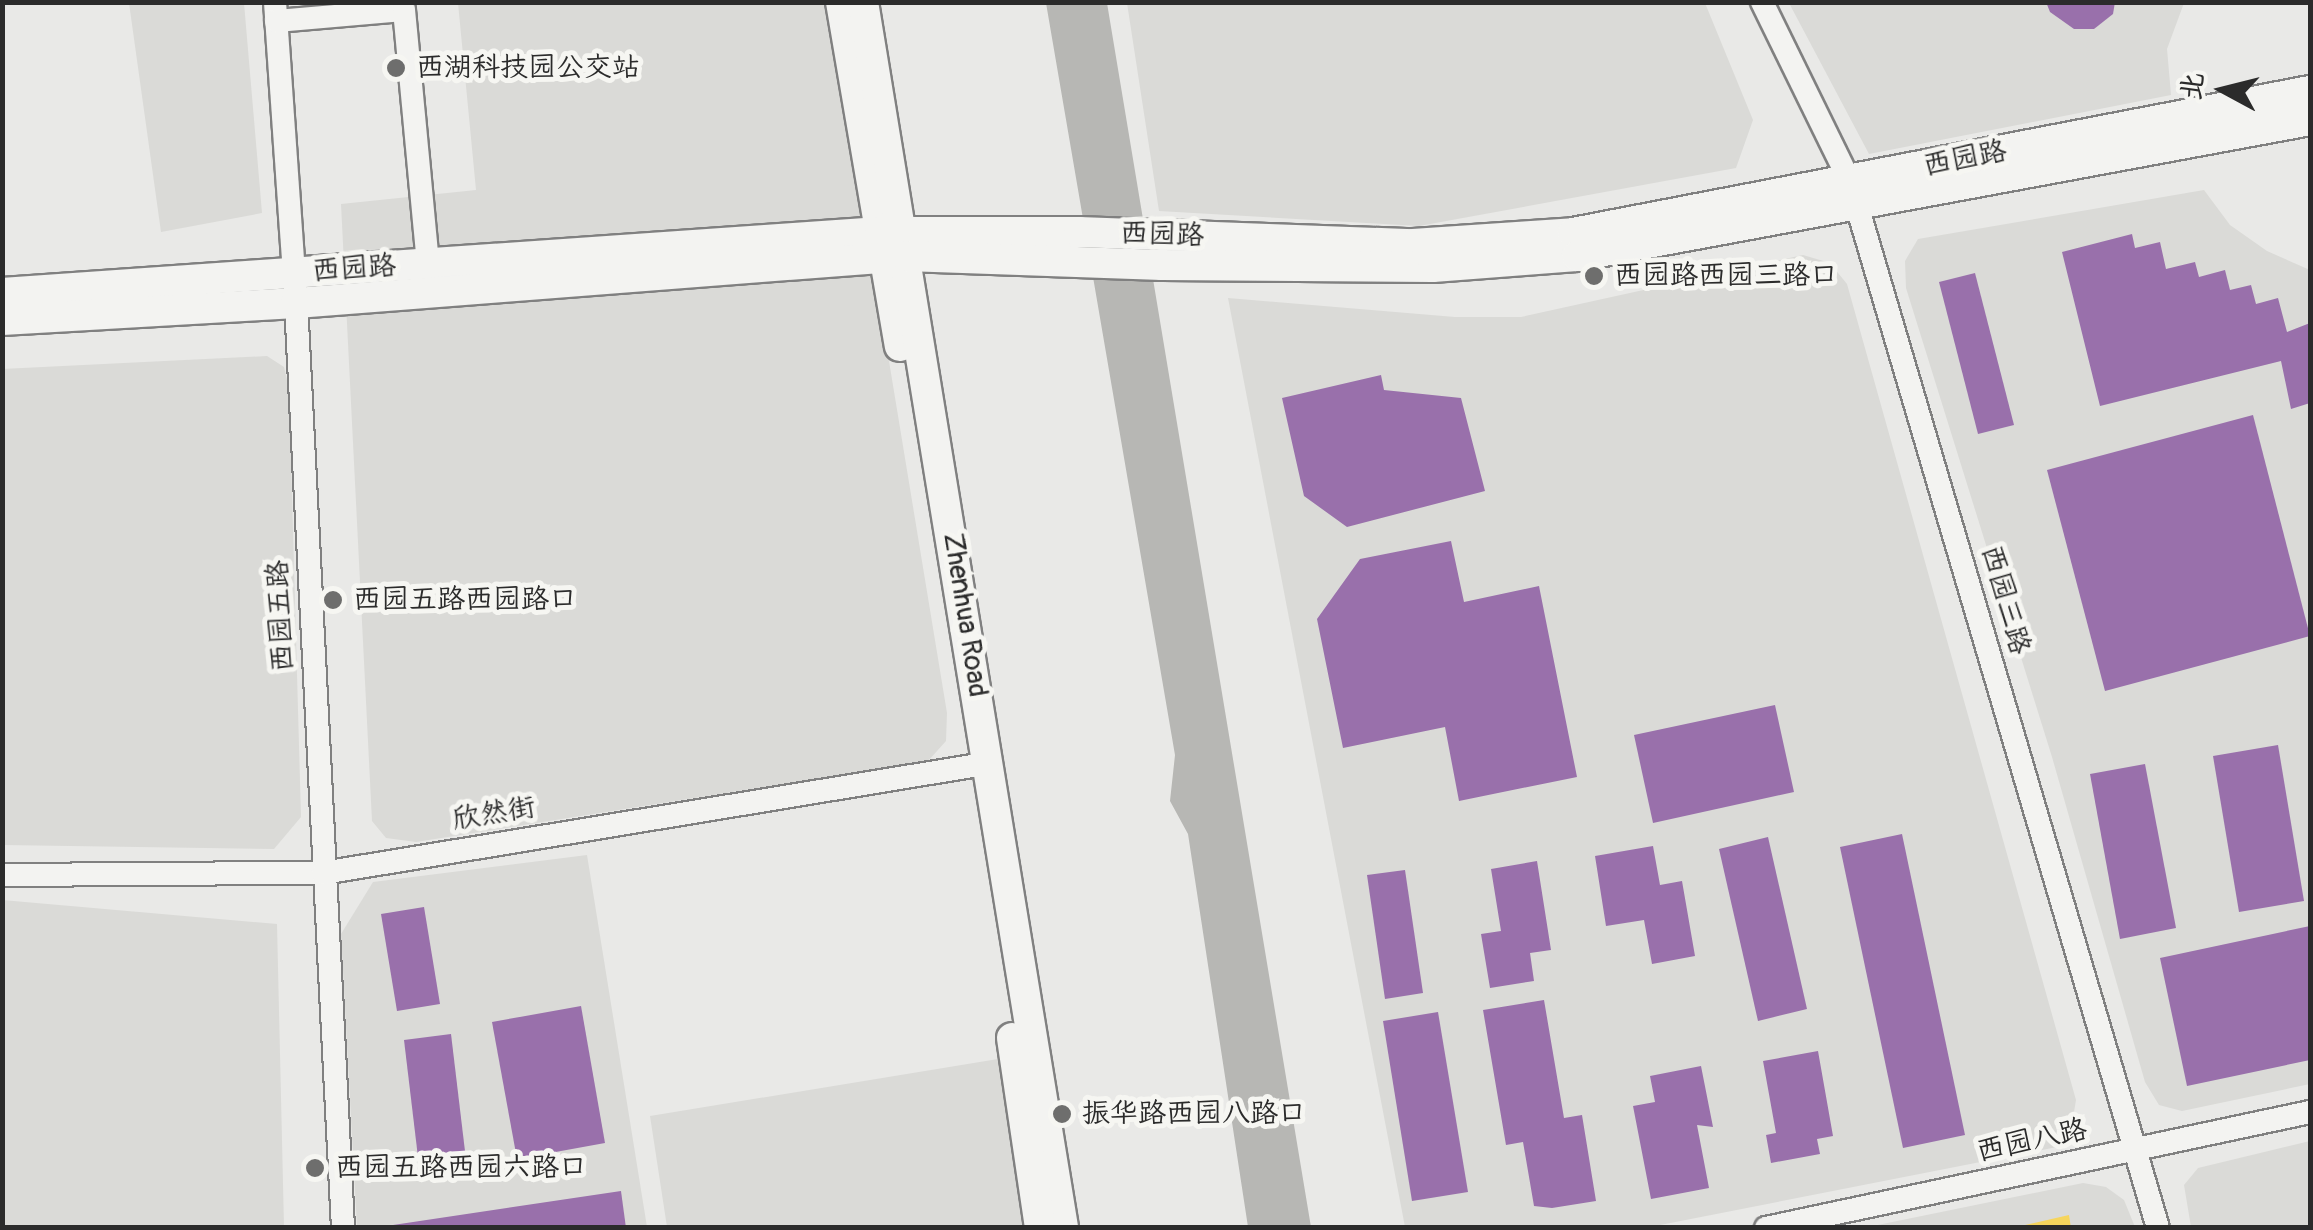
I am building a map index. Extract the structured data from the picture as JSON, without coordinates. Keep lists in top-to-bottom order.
{
  "streets": {
    "main road": ["西园路", "Zhenhua Road"],
    "street": [
      "西园三路",
      "西园五路",
      "欣然街",
      "西园八路"
    ]
  },
  "crossings": [
    ["西园路", "西园三路"],
    ["西园路", "Zhenhua Road"],
    ["西园路", "西园五路"],
    ["西园三路", "西园八路"],
    ["Zhenhua Road", "欣然街"],
    ["西园五路", "欣然街"]
  ],
  "places": [
    "西湖科技园公交站",
    "西园路西园三路口",
    "西园五路西园路口",
    "振华路西园八路口",
    "西园五路西园六路口"
  ],
  "north": "left"
}
